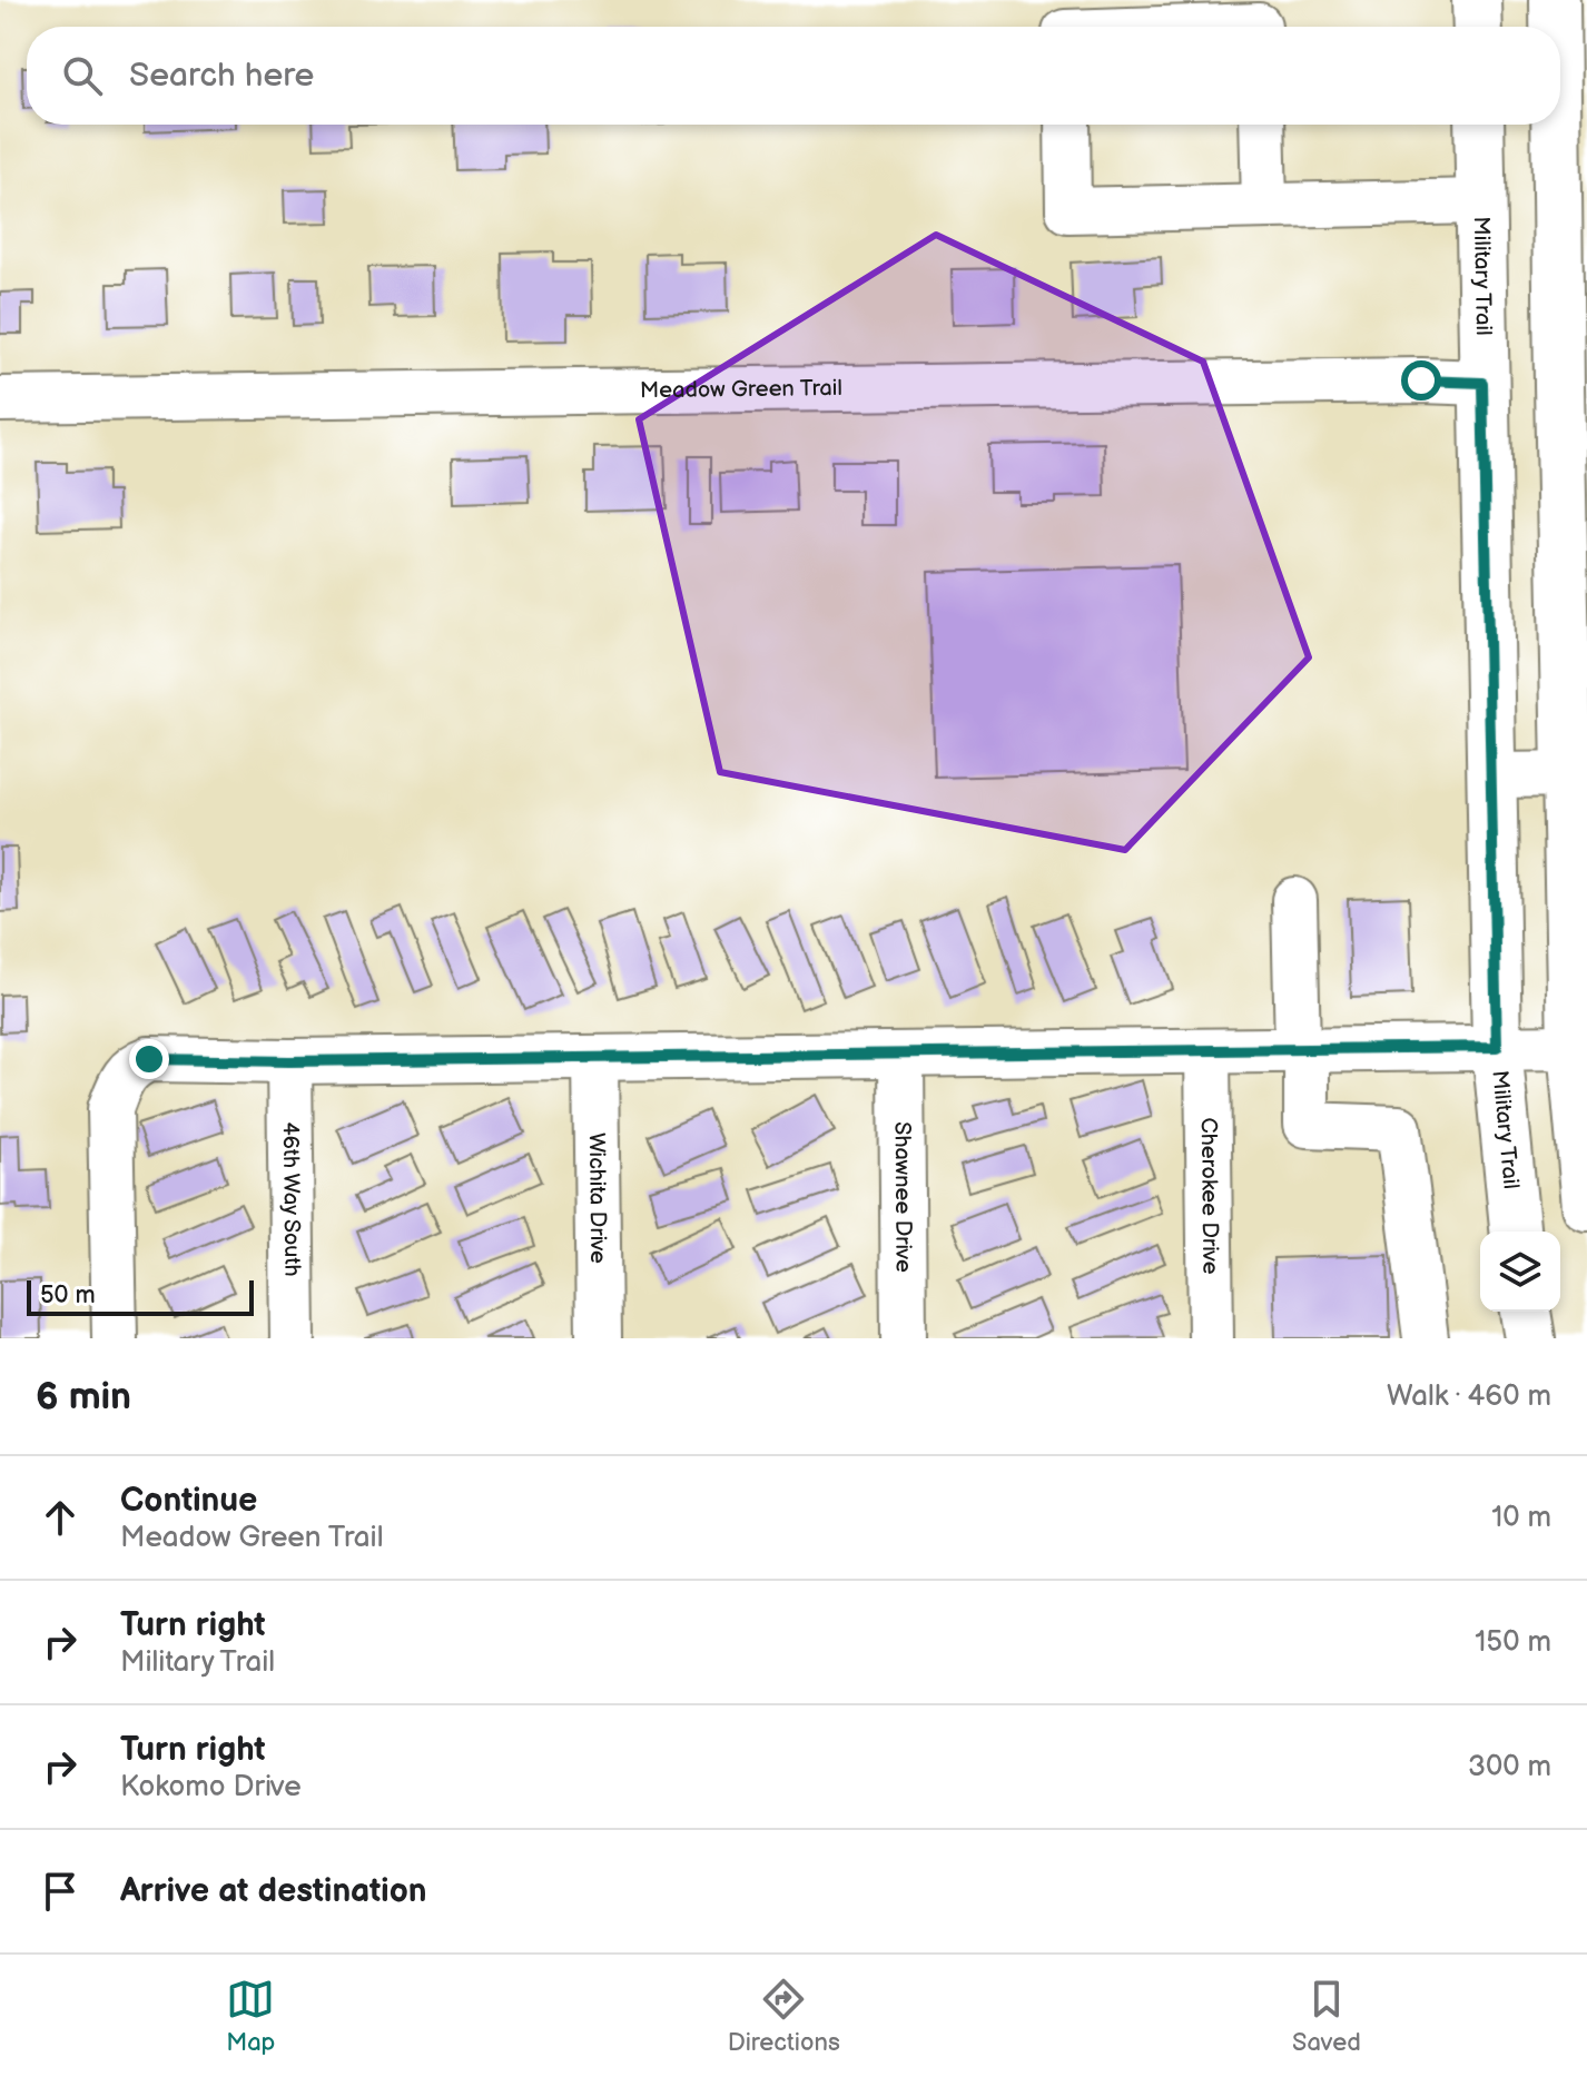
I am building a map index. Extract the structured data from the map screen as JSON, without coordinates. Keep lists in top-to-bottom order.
{
  "streets": {
    "main road": ["Military Trail"],
    "street": [
      "Meadow Green Trail",
      "Cherokee Drive",
      "Shawnee Drive",
      "Wichita Drive",
      "46th Way South"
    ]
  },
  "crossings": [
    ["Military Trail", "Meadow Green Trail"]
  ],
  "scale_bar": "50 m",
  "page": {
    "search": "Search here",
    "scale": "50 m",
    "heading": ["6 min", "Walk · 460 m"],
    "list": [
      ["Continue", "Meadow Green Trail", "10 m"],
      ["Turn right", "Military Trail", "150 m"],
      ["Turn right", "Kokomo Drive", "300 m"],
      "Arrive at destination"
    ],
    "nav": ["Map", "Directions", "Saved"]
  }
}
